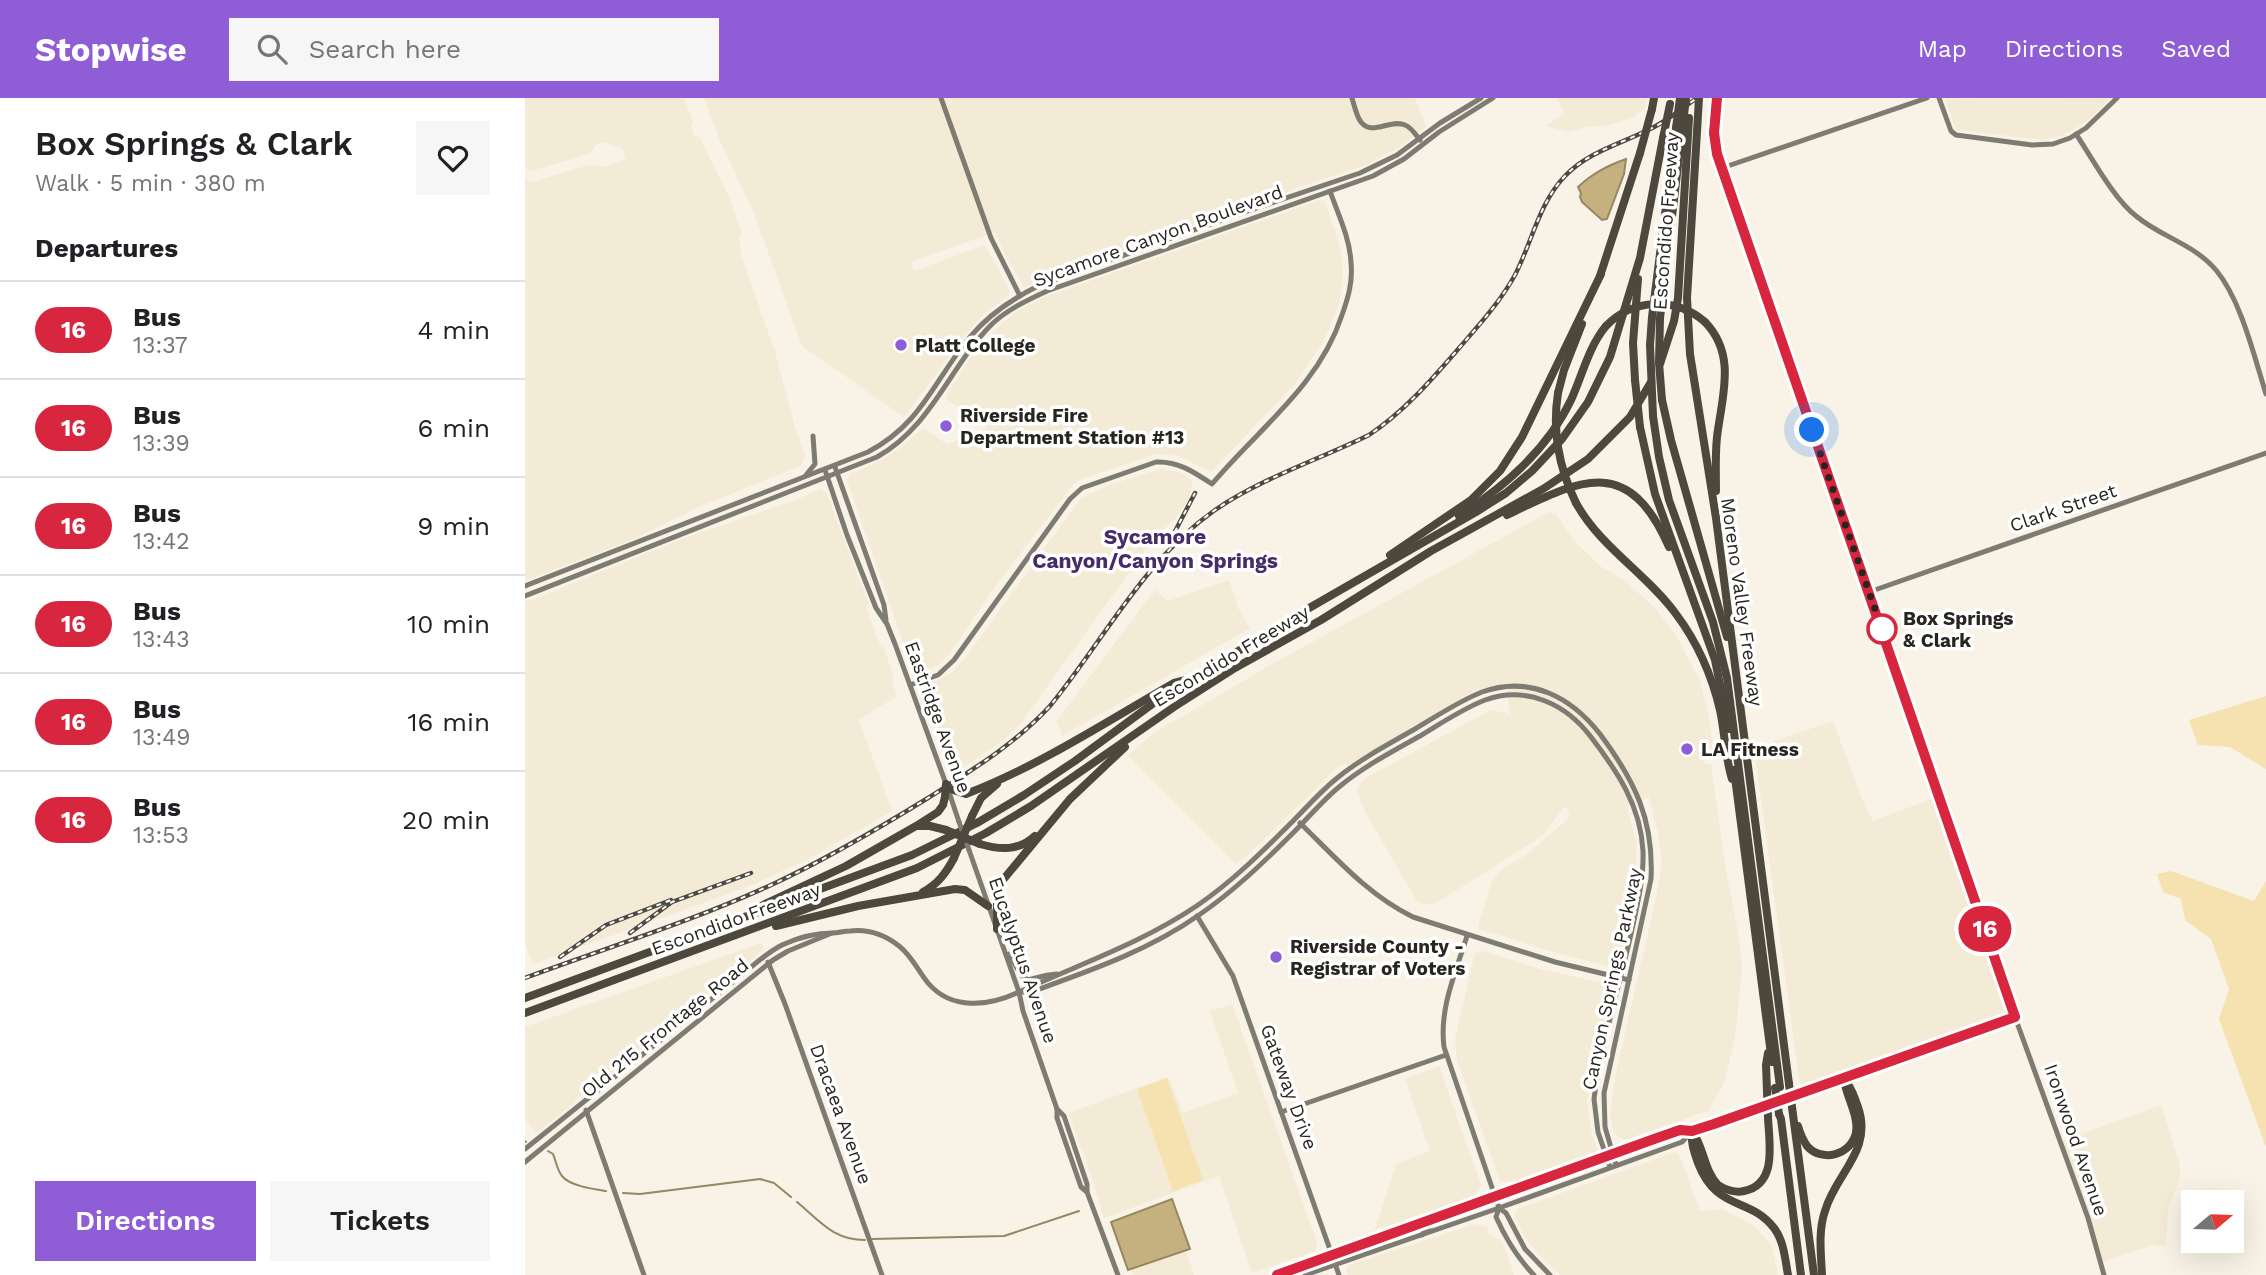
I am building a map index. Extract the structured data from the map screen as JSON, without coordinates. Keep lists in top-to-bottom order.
{
  "streets": {
    "highway": ["Escondido Freeway", "Moreno Valley Freeway"],
    "street": [
      "Sycamore Canyon Boulevard",
      "Clark Street",
      "Eastridge Avenue",
      "Eucalyptus Avenue",
      "Canyon Springs Parkway",
      "Old 215 Frontage Road",
      "Gateway Drive",
      "Dracaea Avenue",
      "Ironwood Avenue"
    ]
  },
  "crossings": [
    ["Escondido Freeway", "Moreno Valley Freeway"],
    ["Sycamore Canyon Boulevard", "Eastridge Avenue"],
    ["Clark Street", "Ironwood Avenue"],
    ["Eastridge Avenue", "Eucalyptus Avenue"],
    ["Eucalyptus Avenue", "Old 215 Frontage Road"],
    ["Old 215 Frontage Road", "Dracaea Avenue"]
  ],
  "districts": ["Sycamore Canyon/Canyon Springs"],
  "places": [
    "Platt College",
    "Riverside Fire Department Station #13",
    "Box Springs & Clark",
    "LA Fitness",
    "Riverside County - Registrar of Voters"
  ],
  "lines": ["bus line 16"],
  "north": "right",
  "page": {
    "header": "Stopwise",
    "search": "Search here",
    "nav": ["Map", "Directions", "Saved"],
    "heading": [
      ["Box Springs & Clark", "Walk · 5 min · 380 m"],
      "Departures"
    ],
    "on_map": "16",
    "list": [
      {
        "mark": "16",
        "name": "Bus",
        "note": "13:37",
        "value": "4 min"
      },
      {
        "mark": "16",
        "name": "Bus",
        "note": "13:39",
        "value": "6 min"
      },
      {
        "mark": "16",
        "name": "Bus",
        "note": "13:42",
        "value": "9 min"
      },
      {
        "mark": "16",
        "name": "Bus",
        "note": "13:43",
        "value": "10 min"
      },
      {
        "mark": "16",
        "name": "Bus",
        "note": "13:49",
        "value": "16 min"
      },
      {
        "mark": "16",
        "name": "Bus",
        "note": "13:53",
        "value": "20 min"
      }
    ],
    "buttons": ["Directions", "Tickets"]
  }
}
